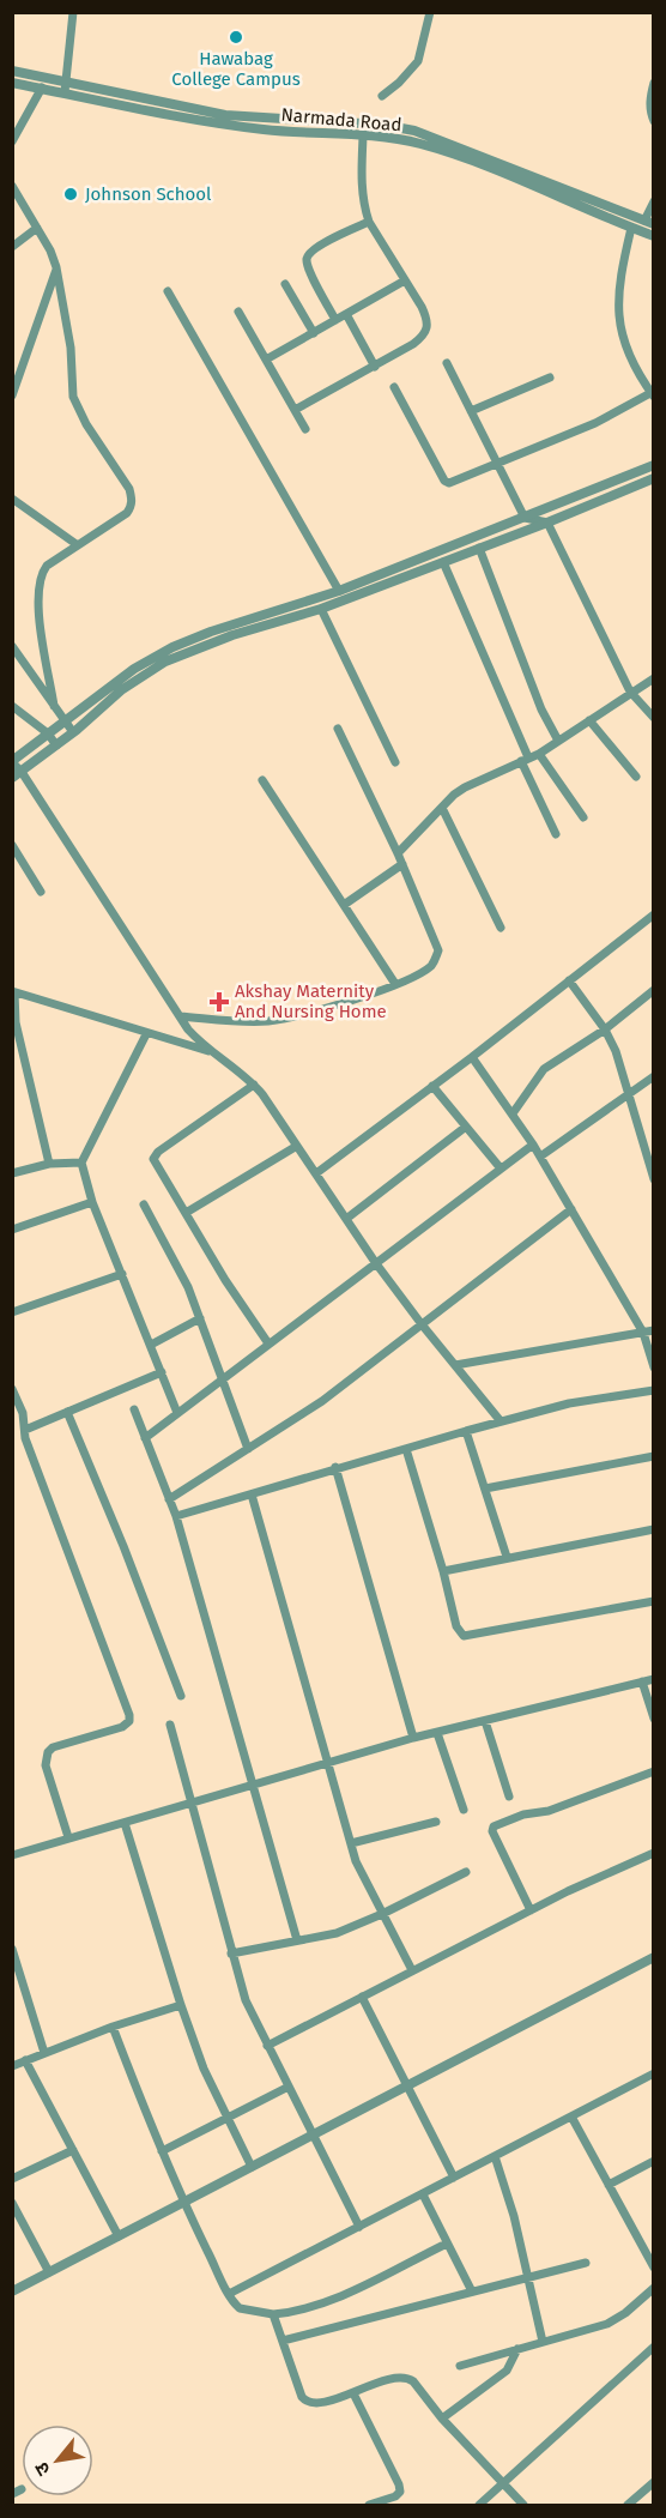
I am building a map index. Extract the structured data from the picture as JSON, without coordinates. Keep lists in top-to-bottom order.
{
  "streets": {
    "street": ["Narmada Road"]
  },
  "places": {
    "other": ["Hawabag College Campus", "Johnson School"],
    "health": ["Akshay Maternity And Nursing Home"]
  },
  "north": "bottom left"
}
